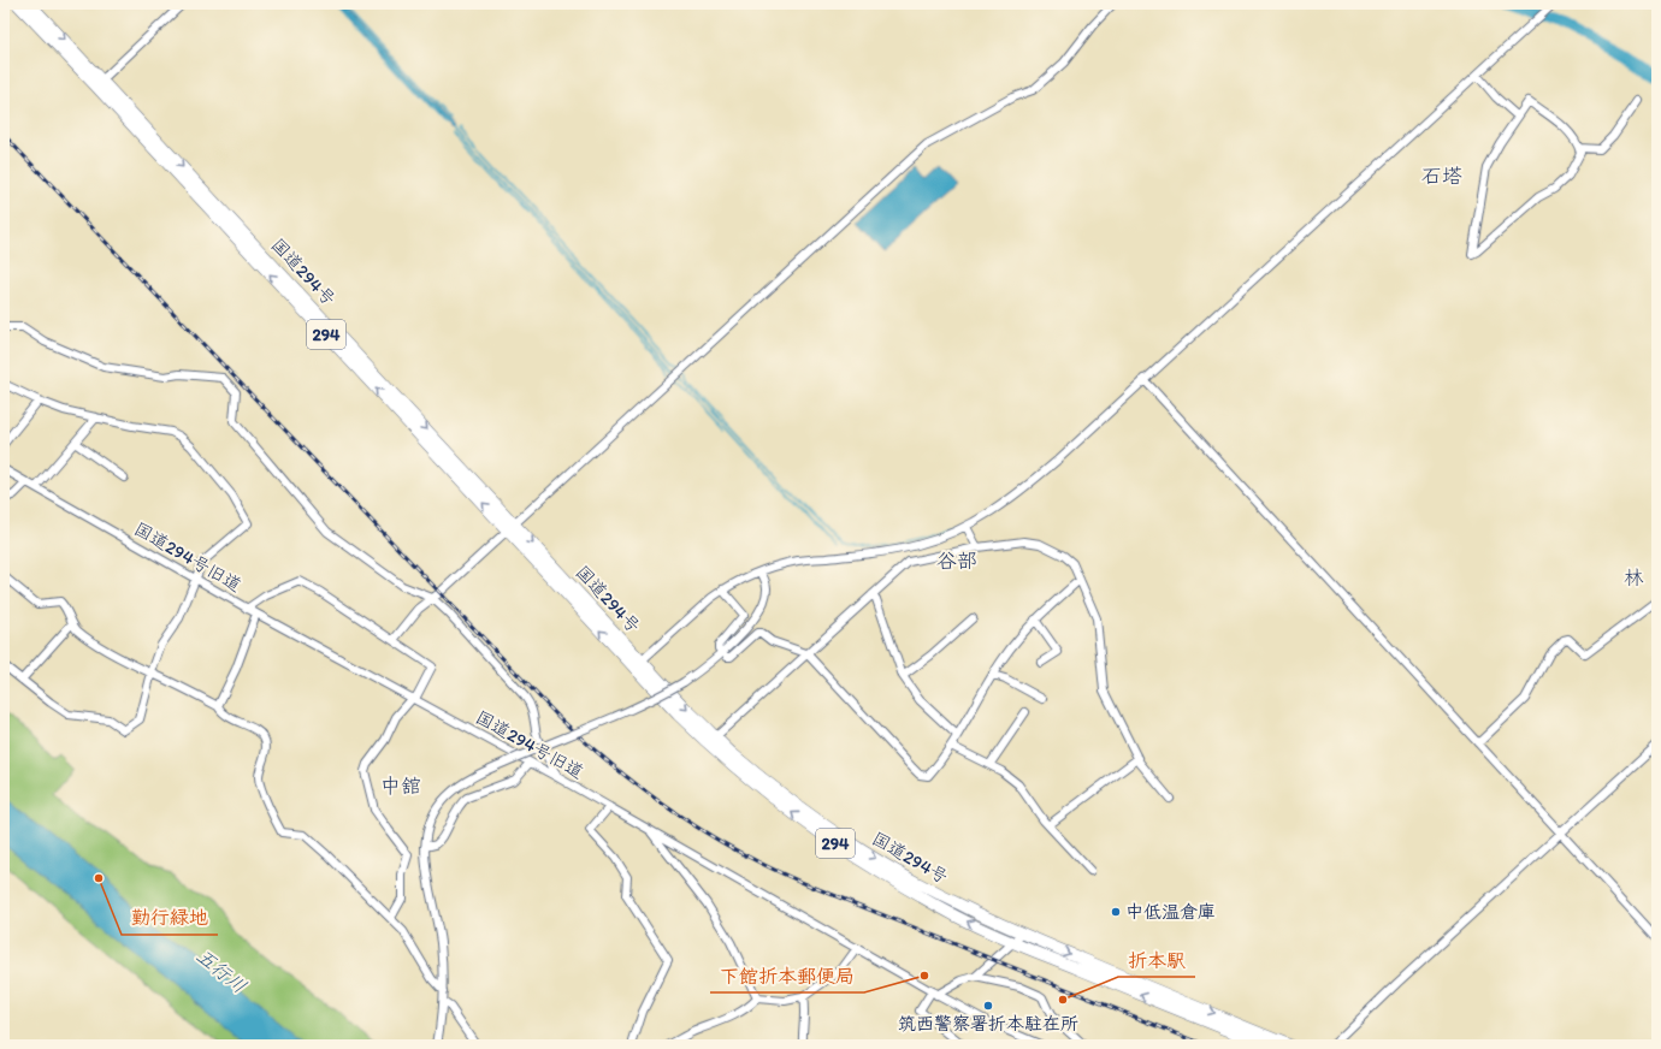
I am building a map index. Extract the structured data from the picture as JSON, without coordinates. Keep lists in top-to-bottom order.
{
  "streets": {
    "highway": ["国道294号", "294"],
    "street": ["国道294号旧道"]
  },
  "districts": [
    "石塔",
    "谷部",
    "林",
    "中舘"
  ],
  "water": ["五行川"],
  "places": [
    "勤行緑地",
    "中低温倉庫",
    "下館折本郵便局",
    "折本駅",
    "筑西警察署折本駐在所"
  ]
}
